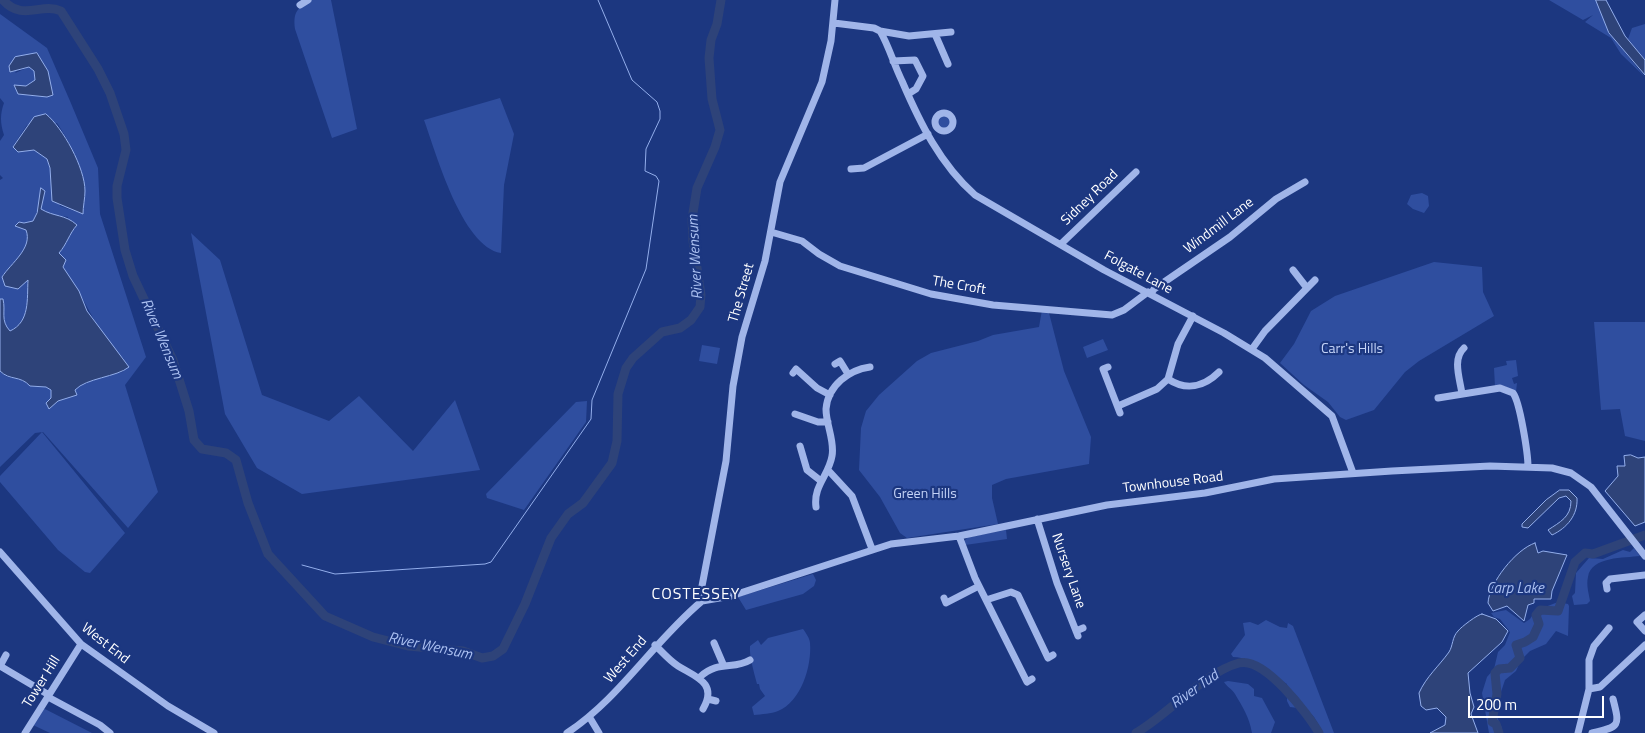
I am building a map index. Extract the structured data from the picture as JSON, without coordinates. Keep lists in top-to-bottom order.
{
  "streets": {
    "street": [
      "Sidney Road",
      "Windmill Lane",
      "Folgate Lane",
      "The Croft",
      "The Street",
      "Townhouse Road",
      "Nursery Lane",
      "West End",
      "Tower Hill"
    ]
  },
  "crossings": [
    ["Sidney Road", "Folgate Lane"],
    ["Windmill Lane", "Folgate Lane"],
    ["Windmill Lane", "The Croft"],
    ["Folgate Lane", "The Croft"],
    ["Folgate Lane", "Townhouse Road"],
    ["The Croft", "The Street"],
    ["The Street", "Townhouse Road"],
    ["The Street", "West End"],
    ["Townhouse Road", "Nursery Lane"],
    ["Townhouse Road", "West End"],
    ["West End", "Tower Hill"]
  ],
  "districts": ["COSTESSEY"],
  "water": ["River Wensum", "Carp Lake", "River Tud"],
  "parks": ["Carr's Hills", "Green Hills"],
  "scale_bar": "200 m"
}
